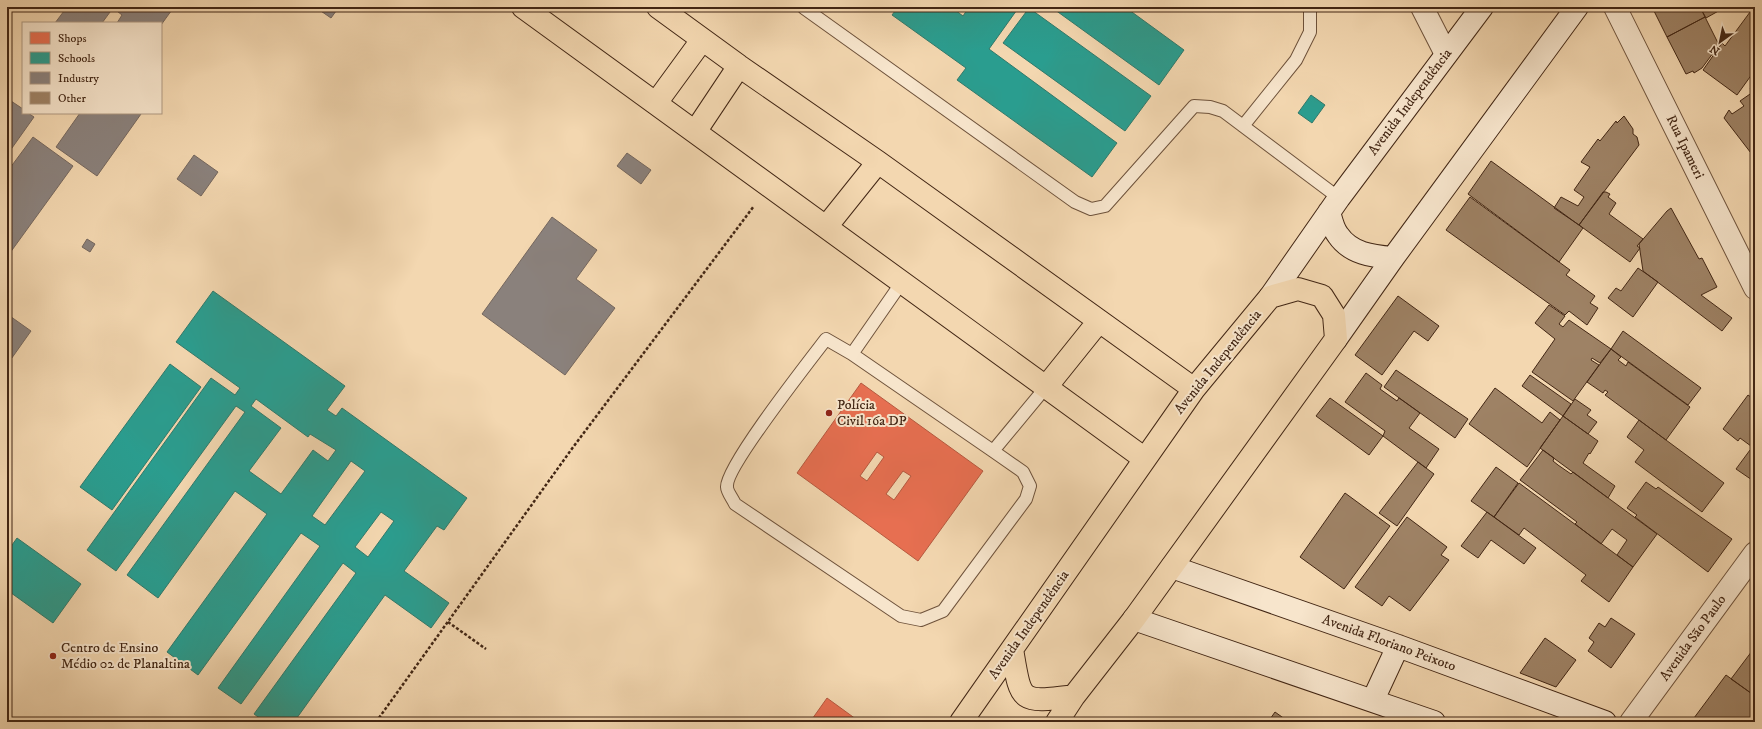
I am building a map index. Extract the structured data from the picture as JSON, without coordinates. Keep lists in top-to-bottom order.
{
  "streets": {
    "main road": ["Avenida Independência"],
    "street": ["Rua Ipameri", "Avenida São Paulo", "Avenida Floriano Peixoto"]
  },
  "places": ["Polícia Civil 16a DP", "Centro de Ensino Médio 02 de Planaltina"],
  "legend": [
    "Shops",
    "Schools",
    "Industry",
    "Other"
  ],
  "north": "bottom left"
}
